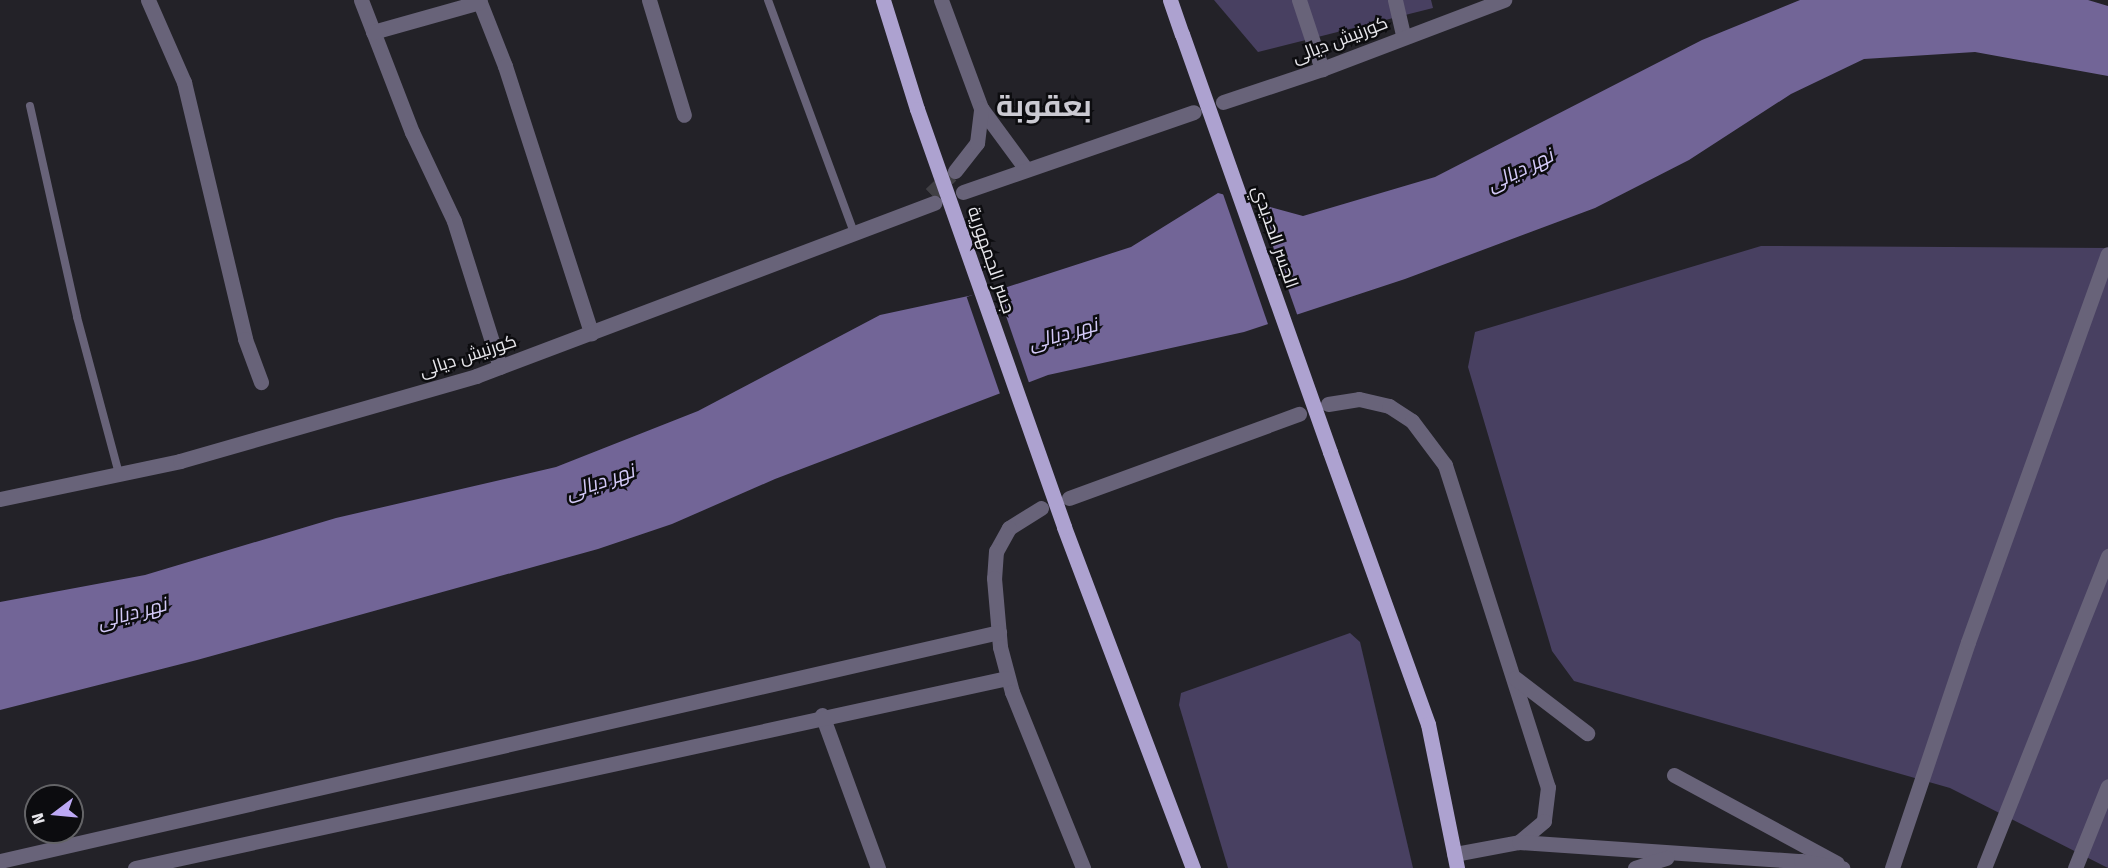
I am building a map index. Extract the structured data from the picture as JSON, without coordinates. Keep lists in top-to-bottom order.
{
  "streets": {
    "main road": ["الجسر الحديدي", "جسر الجمهورية"],
    "street": ["كورنيش ديالى"]
  },
  "districts": ["بعقوبة"],
  "water": ["نهر ديالى"],
  "north": "left"
}
